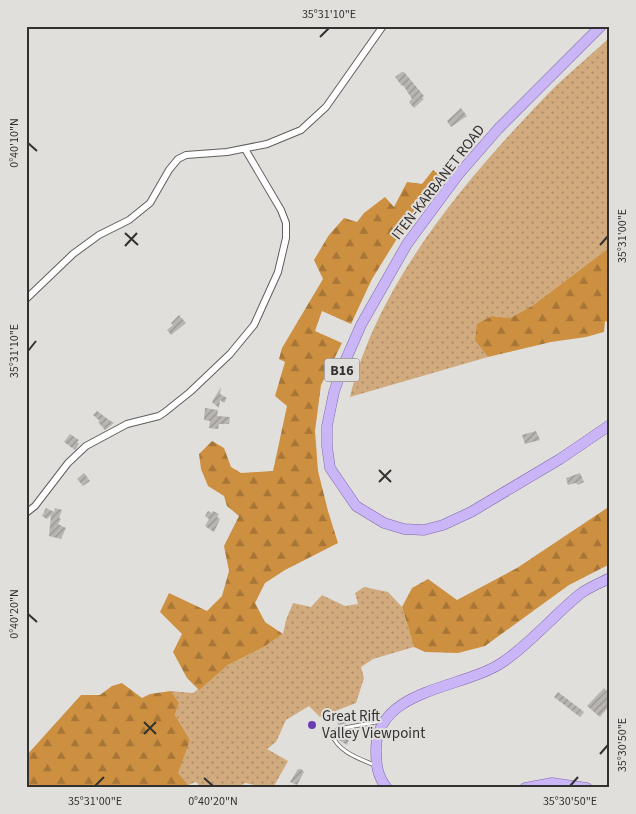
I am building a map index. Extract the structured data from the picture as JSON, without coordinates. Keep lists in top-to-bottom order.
{
  "streets": {
    "main road": ["ITEN-KARBANET ROAD", "B16"]
  },
  "places": ["Great Rift Valley Viewpoint"],
  "coordinates": [
    "35°31'10\"E",
    "0°40'10\"N",
    "35°31'00\"E",
    "0°40'20\"N",
    "35°30'50\"E"
  ]
}
